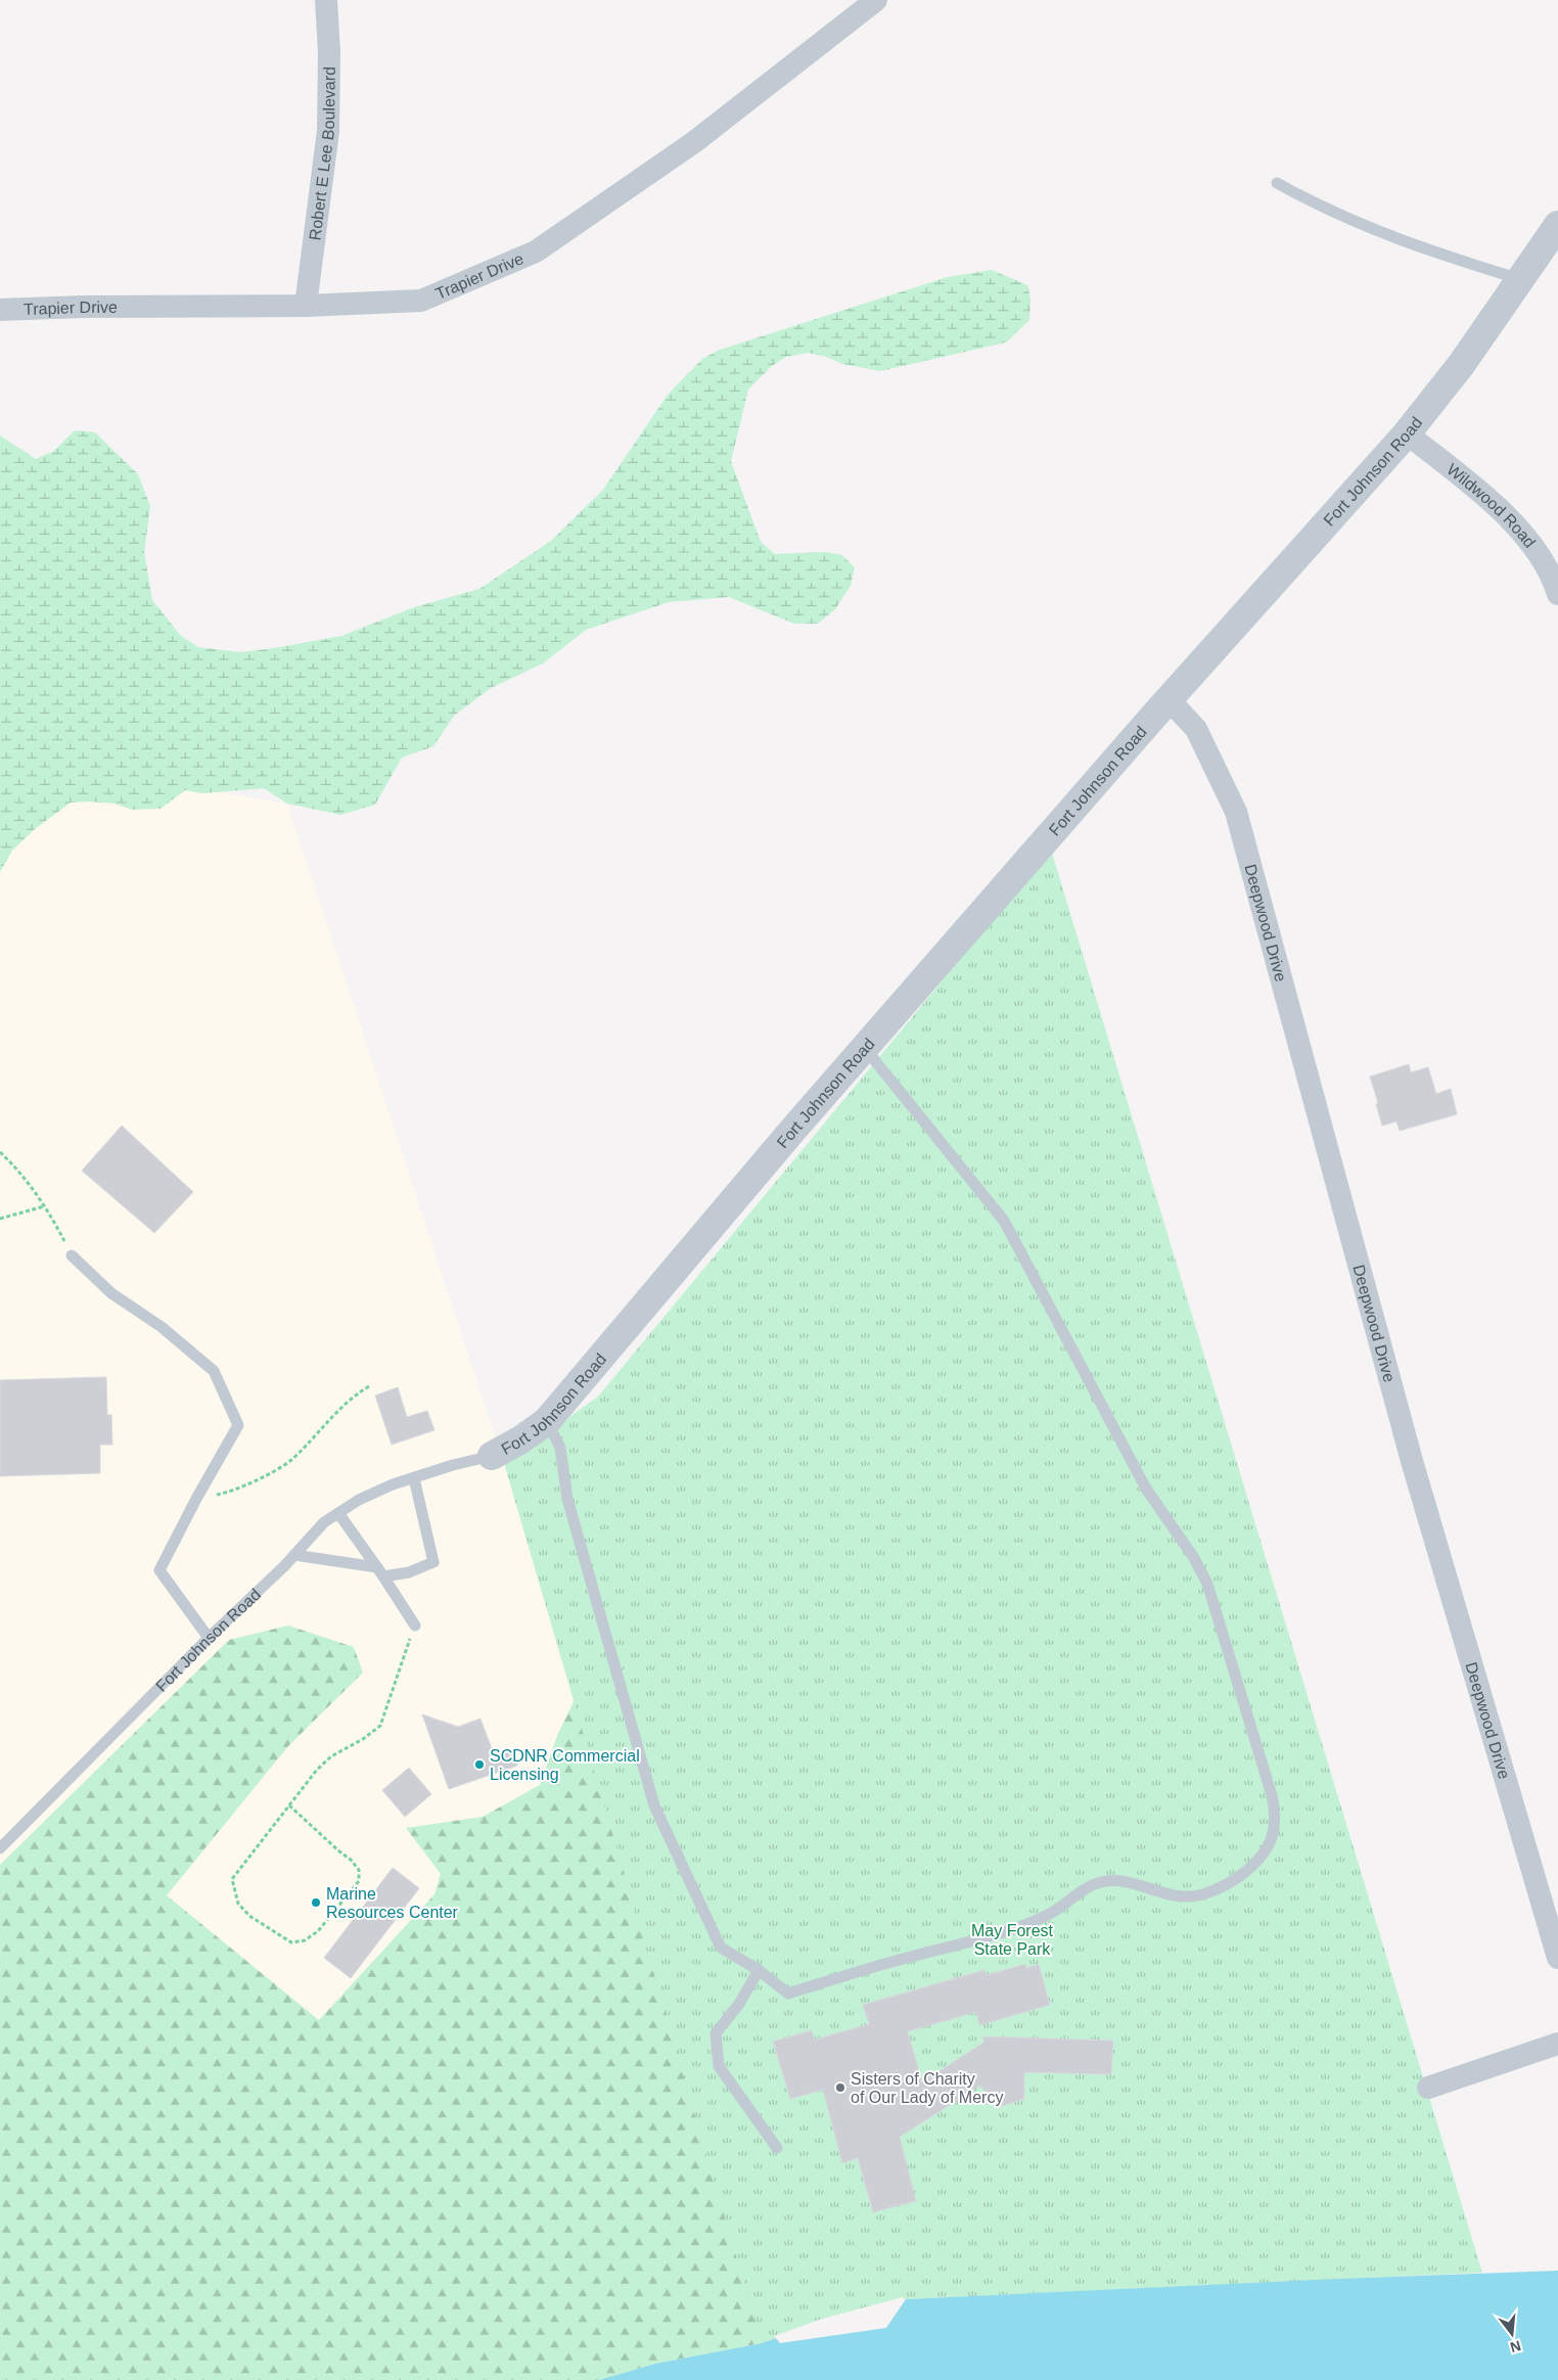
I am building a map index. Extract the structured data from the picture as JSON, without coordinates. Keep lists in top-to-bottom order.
{
  "streets": {
    "street": [
      "Robert E Lee Boulevard",
      "Trapier Drive",
      "Fort Johnson Road",
      "Wildwood Road",
      "Deepwood Drive"
    ]
  },
  "crossings": [
    ["Robert E Lee Boulevard", "Trapier Drive"],
    ["Fort Johnson Road", "Wildwood Road"],
    ["Fort Johnson Road", "Deepwood Drive"]
  ],
  "parks": ["May Forest State Park"],
  "places": ["SCDNR Commercial Licensing", "Marine Resources Center", "Sisters of Charity of Our Lady of Mercy"],
  "north": "bottom"
}
